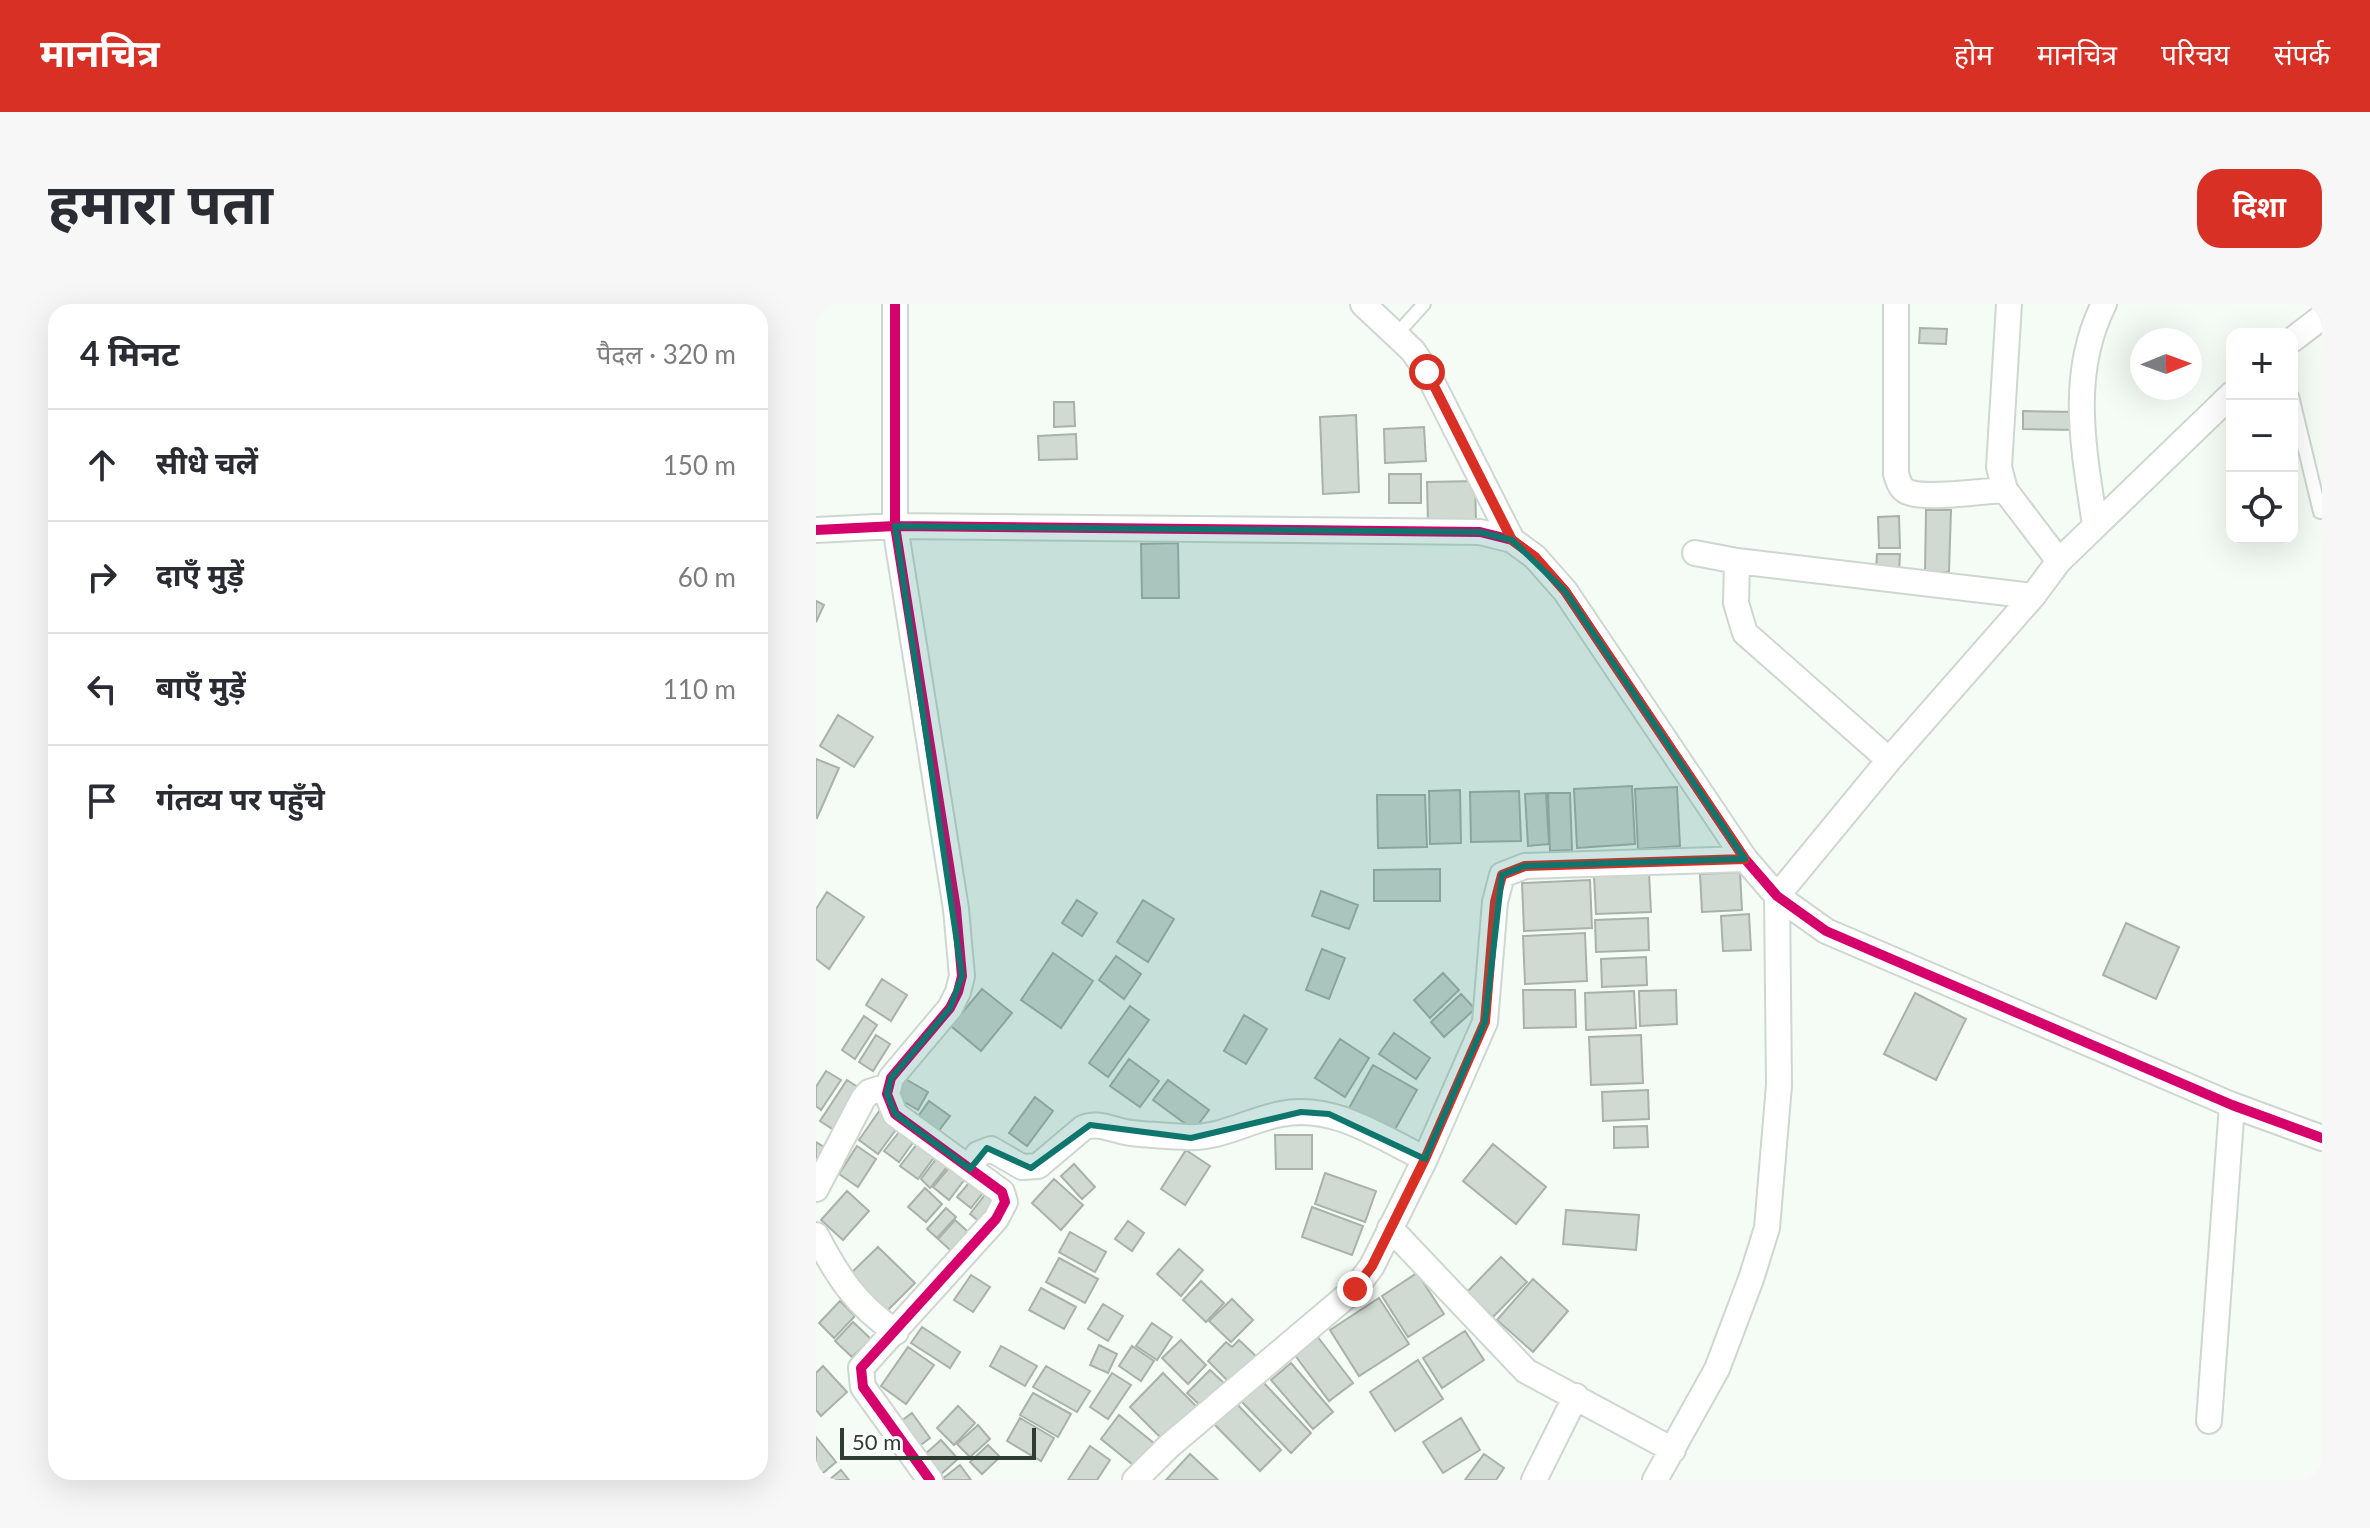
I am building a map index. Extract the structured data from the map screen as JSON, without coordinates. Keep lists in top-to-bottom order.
{
  "scale_bar": "50 m",
  "north": "right",
  "page": {
    "header": "मानचित्र",
    "nav": [
      "होम",
      "मानचित्र",
      "परिचय",
      "संपर्क"
    ],
    "title": "हमारा पता",
    "buttons": "दिशा",
    "heading": ["4 मिनट", "पैदल · 320 m"],
    "map_buttons": ["+", "−"],
    "list": [
      ["सीधे चलें", "150 m"],
      ["दाएँ मुड़ें", "60 m"],
      ["बाएँ मुड़ें", "110 m"],
      "गंतव्य पर पहुँचे"
    ],
    "scale": "50 m"
  }
}
